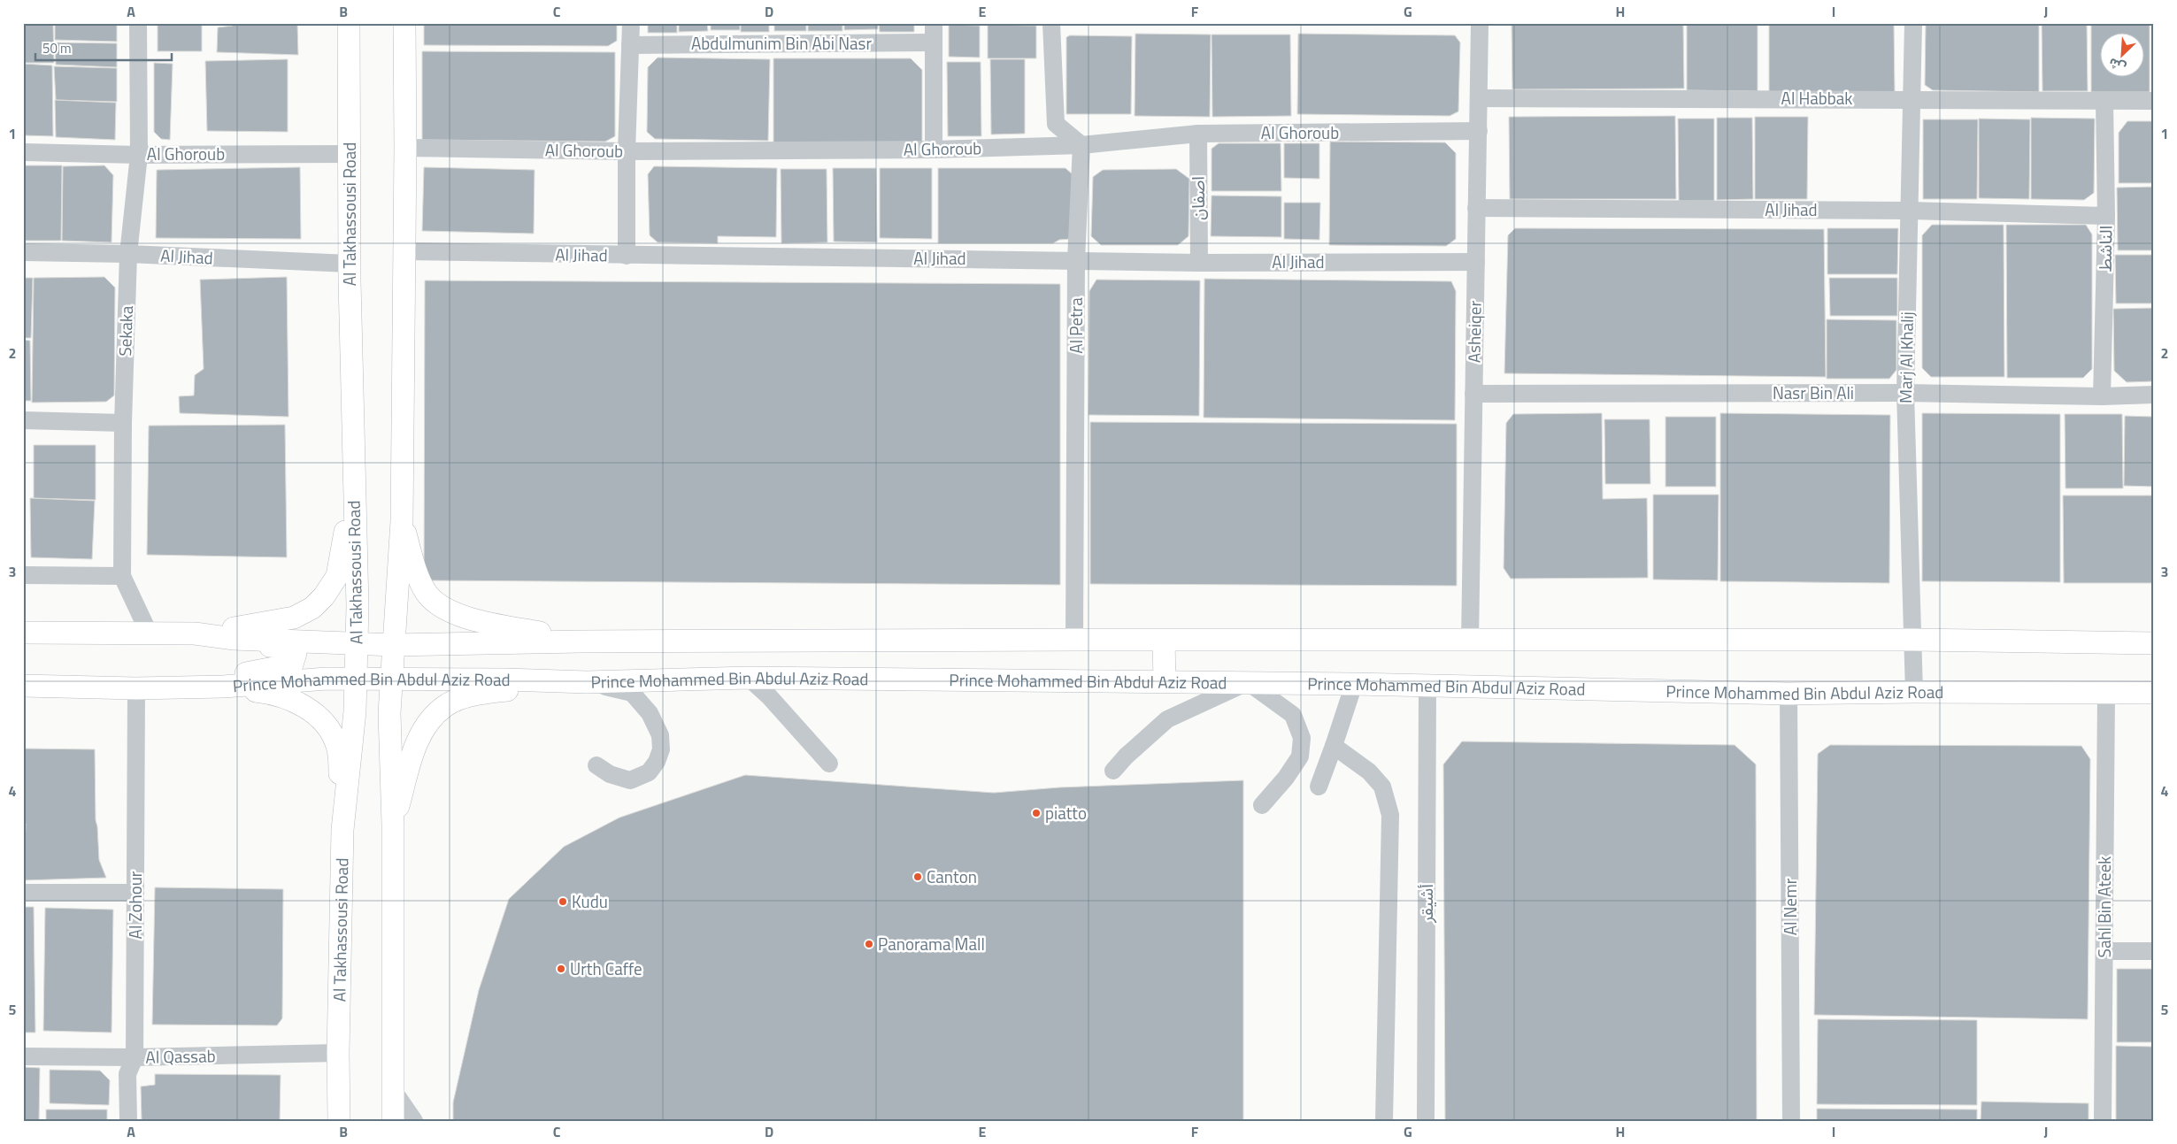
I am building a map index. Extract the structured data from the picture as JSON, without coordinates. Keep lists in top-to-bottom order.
{
  "streets": {
    "main road": ["Al Takhassousi Road", "Prince Mohammed Bin Abdul Aziz Road"],
    "street": [
      "Abdulmunim Bin Abi Nasr",
      "Al Habbak",
      "Al Ghoroub",
      "اصفان",
      "Al Jihad",
      "الناشط",
      "Al Petra",
      "Sekaka",
      "Asheiqer",
      "Marj Al Khalij",
      "Nasr Bin Ali",
      "أشيقر",
      "Al Zohour",
      "Al Nemr",
      "Sahl Bin Ateek",
      "Al Qassab"
    ]
  },
  "crossings": [
    ["Al Habbak", "الناشط"],
    ["Al Habbak", "Asheiqer"],
    ["Al Habbak", "Marj Al Khalij"],
    ["Al Ghoroub", "اصفان"],
    ["Al Ghoroub", "Al Takhassousi Road"],
    ["Al Ghoroub", "Al Petra"],
    ["Al Ghoroub", "Sekaka"],
    ["Al Ghoroub", "Asheiqer"],
    ["اصفان", "Al Jihad"],
    ["Al Jihad", "Al Takhassousi Road"],
    ["Al Jihad", "الناشط"],
    ["Al Jihad", "Al Petra"],
    ["Al Jihad", "Sekaka"],
    ["Al Jihad", "Asheiqer"],
    ["Al Jihad", "Marj Al Khalij"],
    ["Al Takhassousi Road", "Prince Mohammed Bin Abdul Aziz Road"],
    ["Al Takhassousi Road", "Al Qassab"],
    ["الناشط", "Nasr Bin Ali"],
    ["Asheiqer", "Nasr Bin Ali"],
    ["Marj Al Khalij", "Nasr Bin Ali"],
    ["Marj Al Khalij", "Prince Mohammed Bin Abdul Aziz Road"],
    ["Prince Mohammed Bin Abdul Aziz Road", "أشيقر"],
    ["Prince Mohammed Bin Abdul Aziz Road", "Al Zohour"],
    ["Prince Mohammed Bin Abdul Aziz Road", "Al Nemr"],
    ["Prince Mohammed Bin Abdul Aziz Road", "Sahl Bin Ateek"],
    ["Al Zohour", "Al Qassab"]
  ],
  "places": [
    "piatto",
    "Canton",
    "Kudu",
    "Panorama Mall",
    "Urth Caffe"
  ],
  "scale_bar": "50 m",
  "north": "bottom left",
  "grid": {
    "columns": [
      "A",
      "B",
      "C",
      "D",
      "E",
      "F",
      "G",
      "H",
      "I",
      "J"
    ],
    "rows": [
      "1",
      "2",
      "3",
      "4",
      "5"
    ]
  }
}
